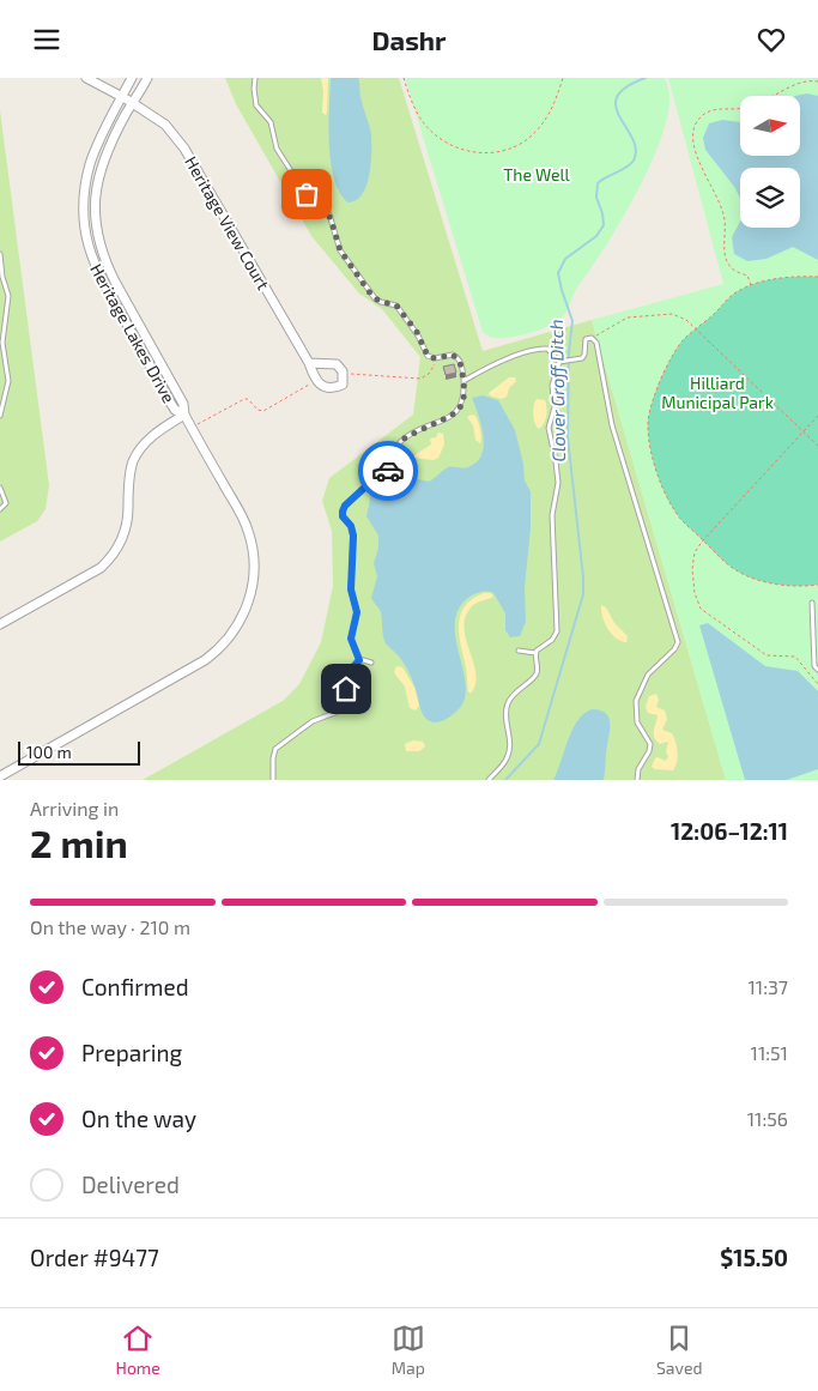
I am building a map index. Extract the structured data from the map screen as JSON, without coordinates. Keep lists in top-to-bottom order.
{
  "streets": {
    "street": ["Heritage View Court", "Heritage Lakes Drive"]
  },
  "crossings": [
    ["Heritage View Court", "Heritage Lakes Drive"]
  ],
  "water": ["Clover Groff Ditch"],
  "parks": ["The Well", "Hilliard Municipal Park"],
  "scale_bar": "100 m",
  "north": "right",
  "page": {
    "header": "Dashr",
    "scale": "100 m",
    "heading": ["2 min", "Arriving in", "12:06–12:11"],
    "panel": ["Order #9477", "$15.50"],
    "bar": "On the way · 210 m",
    "list": [
      ["Confirmed", "11:37"],
      ["Preparing", "11:51"],
      ["On the way", "11:56"],
      "Delivered"
    ],
    "tabs": ["Home", "Map", "Saved"]
  }
}
